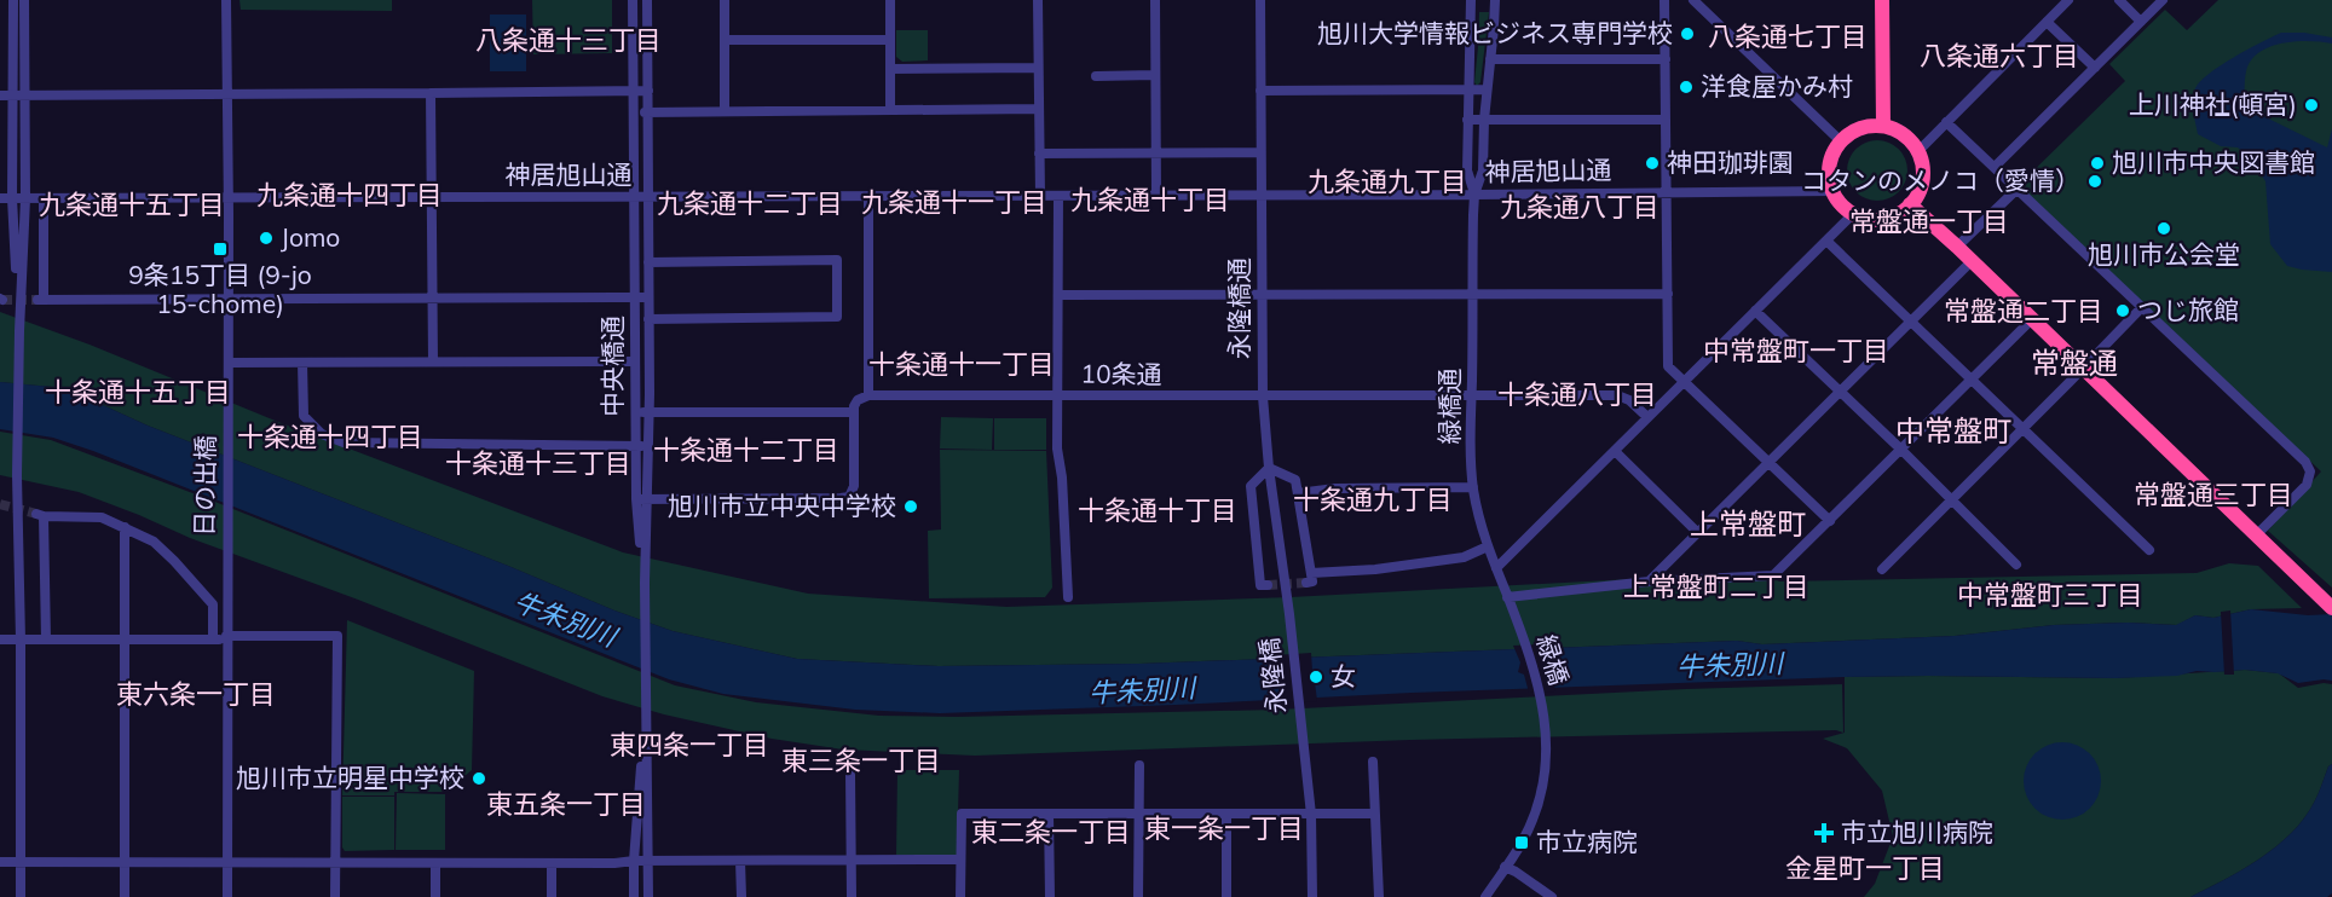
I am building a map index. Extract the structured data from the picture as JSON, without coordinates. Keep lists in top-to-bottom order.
{
  "streets": {
    "street": [
      "神居旭山通",
      "永隆橋通",
      "中央橋通",
      "10条通",
      "緑橋通",
      "日の出橋",
      "緑橋",
      "永隆橋"
    ]
  },
  "crossings": [
    ["神居旭山通", "永隆橋通"],
    ["神居旭山通", "中央橋通"],
    ["神居旭山通", "緑橋通"],
    ["神居旭山通", "日の出橋"],
    ["永隆橋通", "10条通"],
    ["永隆橋通", "永隆橋"],
    ["10条通", "緑橋通"],
    ["緑橋通", "緑橋"]
  ],
  "districts": [
    "八条通七丁目",
    "八条通十三丁目",
    "八条通六丁目",
    "九条通九丁目",
    "九条通十四丁目",
    "九条通十丁目",
    "九条通十一丁目",
    "九条通十二丁目",
    "九条通十五丁目",
    "九条通八丁目",
    "常盤通一丁目",
    "常盤通二丁目",
    "中常盤町一丁目",
    "十条通十一丁目",
    "常盤通",
    "十条通十五丁目",
    "十条通八丁目",
    "中常盤町",
    "十条通十四丁目",
    "十条通十二丁目",
    "十条通十三丁目",
    "常盤通三丁目",
    "十条通九丁目",
    "十条通十丁目",
    "上常盤町",
    "上常盤町二丁目",
    "中常盤町三丁目",
    "東六条一丁目",
    "東四条一丁目",
    "東三条一丁目",
    "東五条一丁目",
    "東一条一丁目",
    "東二条一丁目",
    "金星町一丁目"
  ],
  "water": ["牛朱別川"],
  "places": {
    "other": [
      "旭川大学情報ビジネス専門学校",
      "洋食屋かみ村",
      "上川神社(頓宮)",
      "神田珈琲園",
      "旭川市中央図書館",
      "コタンのメノコ（愛情）",
      "旭川市公会堂",
      "Jomo",
      "つじ旅館",
      "旭川市立中央中学校",
      "女",
      "旭川市立明星中学校"
    ],
    "transit": ["9条15丁目 (9-jo 15-chome)", "市立病院"],
    "health": ["市立旭川病院"]
  }
}
